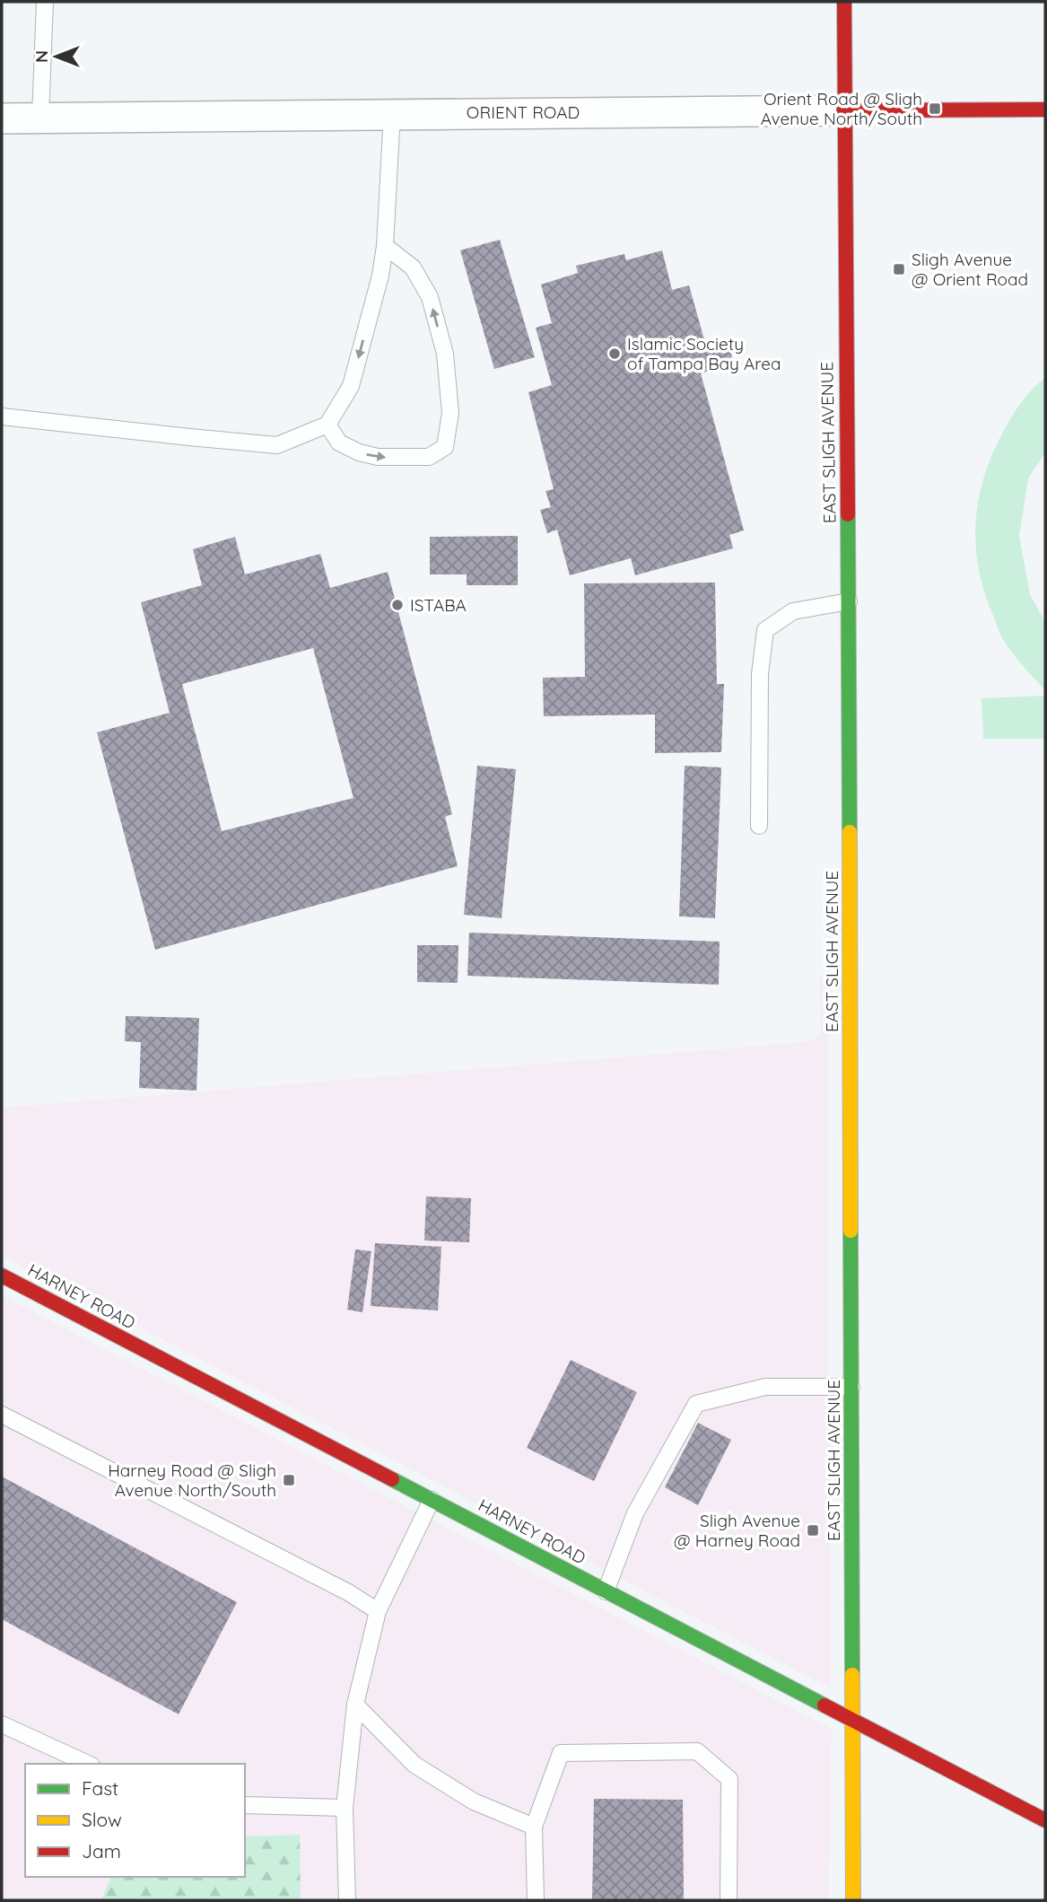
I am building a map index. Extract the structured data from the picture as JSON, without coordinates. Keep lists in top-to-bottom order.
{
  "streets": {
    "street": ["ORIENT ROAD", "EAST SLIGH AVENUE", "HARNEY ROAD"]
  },
  "crossings": [
    ["ORIENT ROAD", "EAST SLIGH AVENUE"],
    ["EAST SLIGH AVENUE", "HARNEY ROAD"]
  ],
  "places": {
    "transit": [
      "Orient Road @ Sligh Avenue North/South",
      "Sligh Avenue @ Orient Road",
      "Harney Road @ Sligh Avenue North/South",
      "Sligh Avenue @ Harney Road"
    ],
    "other": ["Islamic Society of Tampa Bay Area", "ISTABA"]
  },
  "legend": ["Fast", "Slow", "Jam"],
  "north": "left"
}
